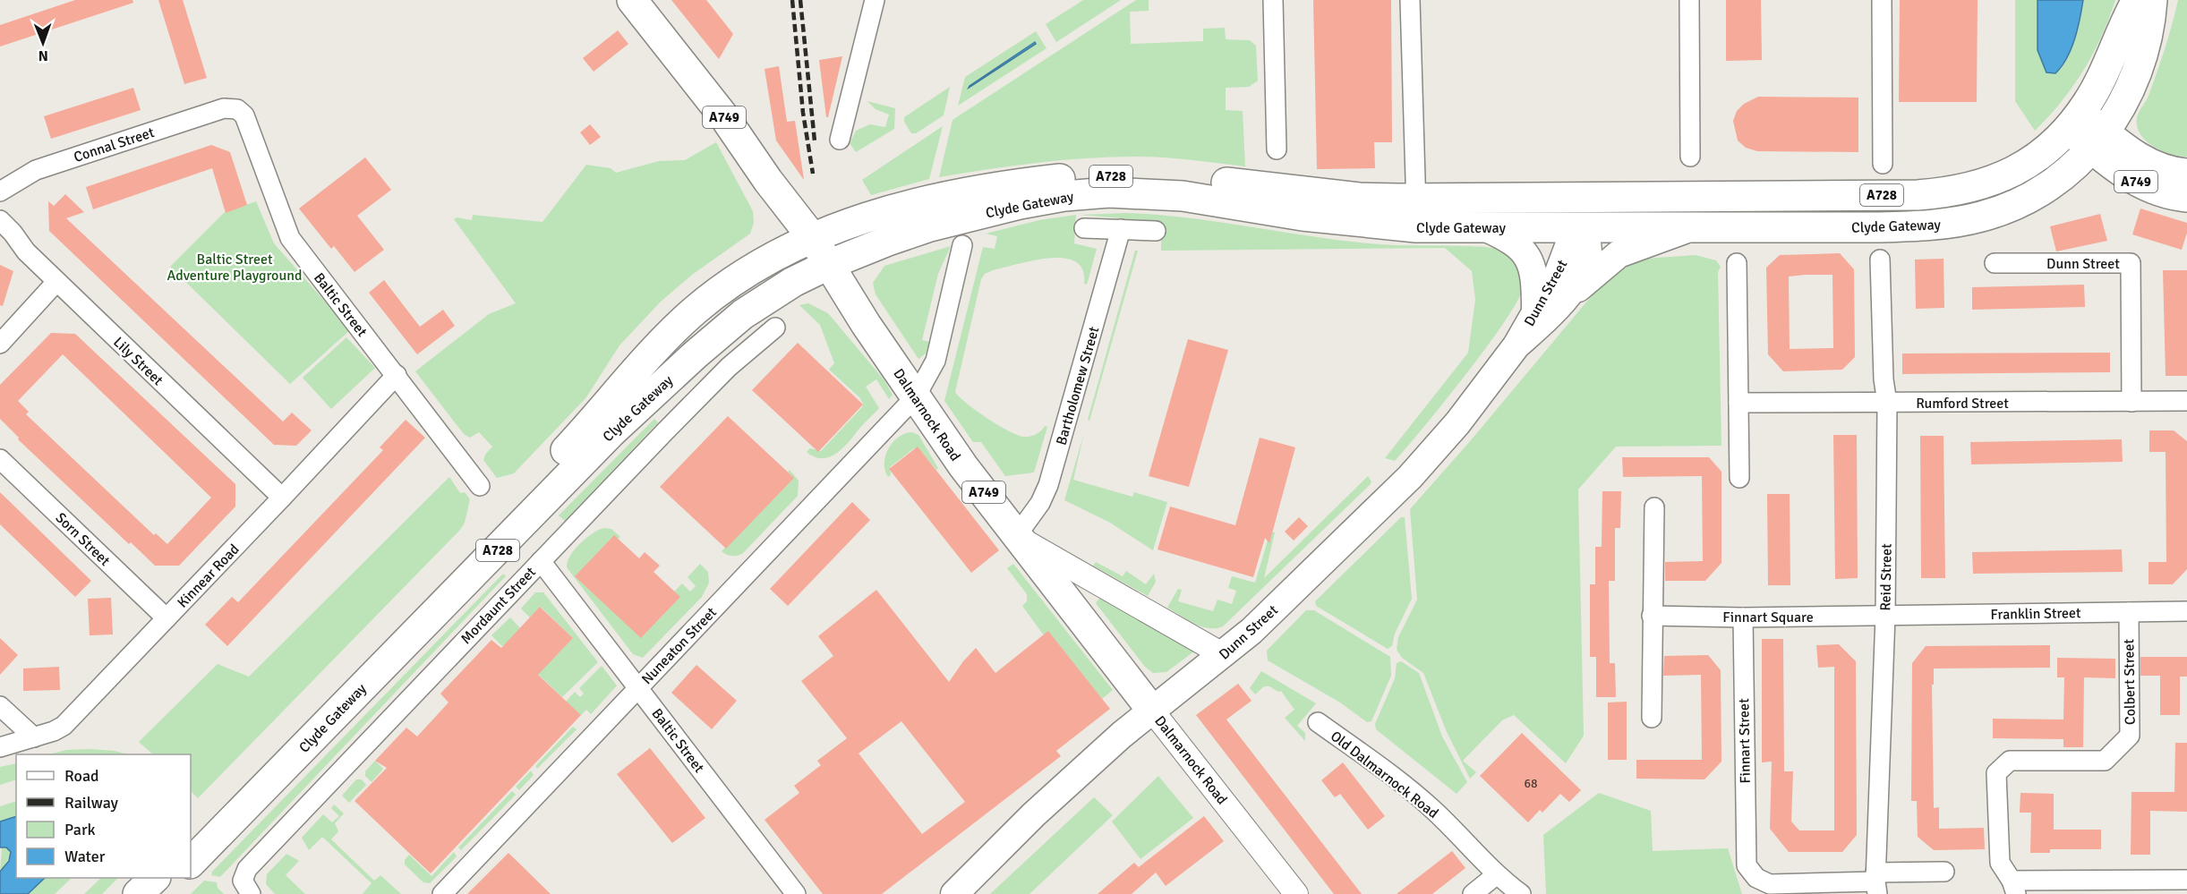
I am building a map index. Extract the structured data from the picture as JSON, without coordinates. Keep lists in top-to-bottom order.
{
  "streets": {
    "main road": [
      "A749",
      "A728",
      "Clyde Gateway",
      "Dunn Street",
      "Dalmarnock Road"
    ],
    "street": [
      "Connal Street",
      "Baltic Street",
      "Lily Street",
      "Bartholomew Street",
      "Rumford Street",
      "Sorn Street",
      "Kinnear Road",
      "Reid Street",
      "Mordaunt Street",
      "Franklin Street",
      "Finnart Square",
      "Nuneaton Street",
      "Colbert Street",
      "Finnart Street",
      "Old Dalmarnock Road"
    ]
  },
  "crossings": [
    ["A749", "Clyde Gateway"],
    ["Connal Street", "Baltic Street"],
    ["Clyde Gateway", "Dunn Street"],
    ["Clyde Gateway", "Dalmarnock Road"],
    ["Dunn Street", "Rumford Street"],
    ["Dunn Street", "Dalmarnock Road"],
    ["Baltic Street", "Kinnear Road"],
    ["Baltic Street", "Mordaunt Street"],
    ["Baltic Street", "Nuneaton Street"],
    ["Lily Street", "Kinnear Road"],
    ["Bartholomew Street", "Dalmarnock Road"],
    ["Rumford Street", "Reid Street"],
    ["Dalmarnock Road", "Nuneaton Street"],
    ["Sorn Street", "Kinnear Road"],
    ["Reid Street", "Franklin Street"],
    ["Reid Street", "Finnart Square"],
    ["Reid Street", "Finnart Street"],
    ["Franklin Street", "Finnart Square"],
    ["Franklin Street", "Colbert Street"],
    ["Finnart Square", "Finnart Street"]
  ],
  "parks": ["Baltic Street Adventure Playground"],
  "house_numbers": ["68"],
  "legend": [
    "Road",
    "Railway",
    "Park",
    "Water"
  ],
  "north": "bottom"
}
